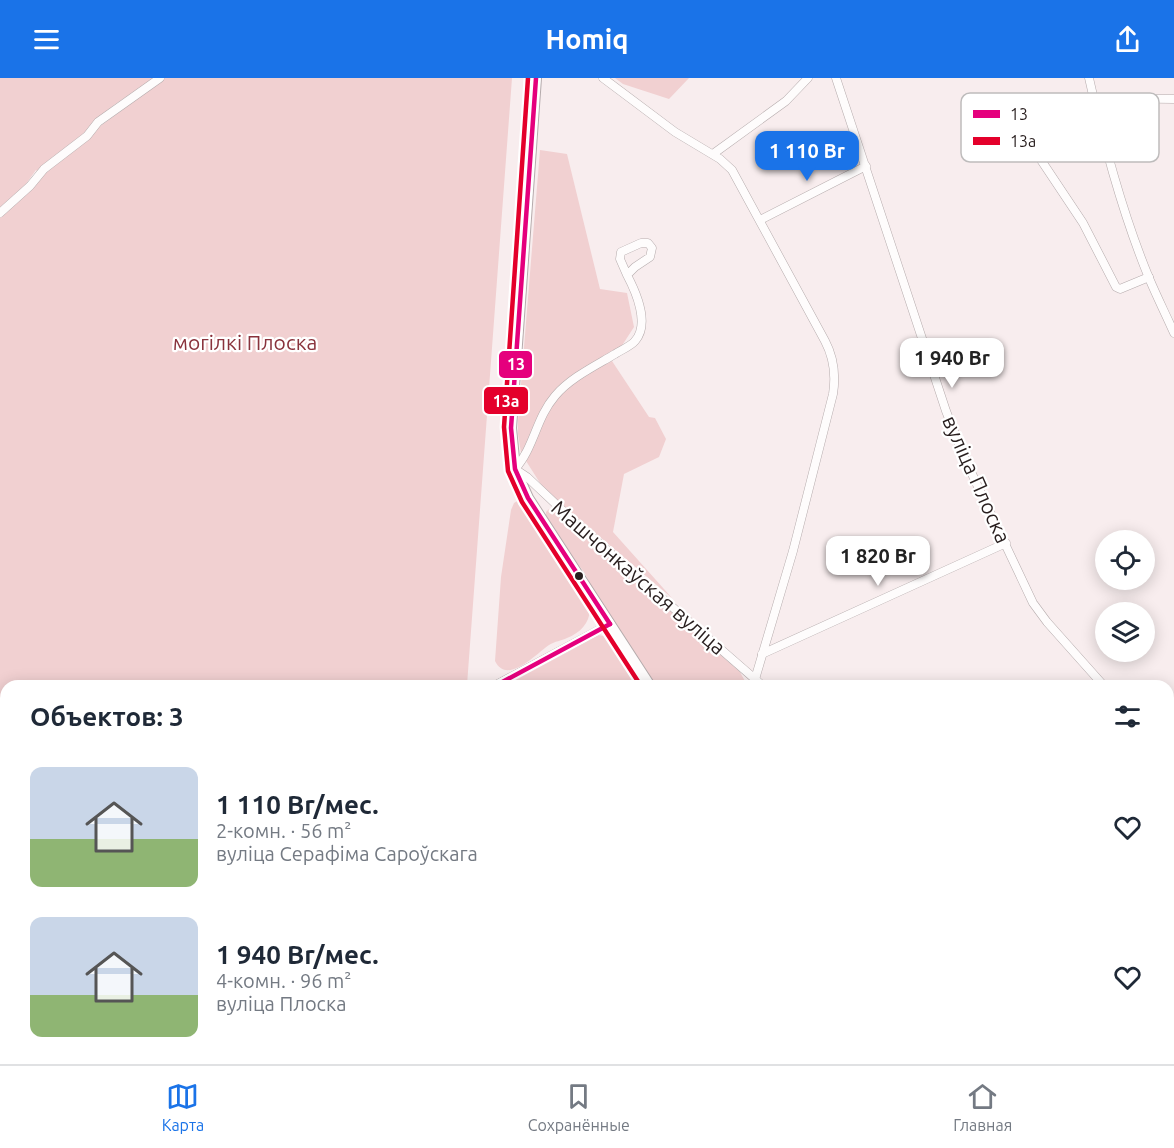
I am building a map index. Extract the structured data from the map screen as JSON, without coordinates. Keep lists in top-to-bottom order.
{
  "streets": {
    "street": ["вуліца Плоска", "Машчонкаўская вуліца"]
  },
  "parks": ["могілкі Плоска"],
  "lines": ["transit line 13", "transit line 13а"],
  "legend": ["13", "13а"],
  "page": {
    "header": "Homiq",
    "price": ["1 110 Br", "1 940 Br", "1 820 Br"],
    "heading": "Объектов: 3",
    "list": [
      {
        "name": "1 110 Br/мес.",
        "note": "2-комн. · 56 m² · вуліца Серафіма Сароўскага"
      },
      {
        "name": "1 940 Br/мес.",
        "note": "4-комн. · 96 m² · вуліца Плоска"
      }
    ],
    "tabs": ["Карта", "Сохранённые", "Главная"]
  }
}
